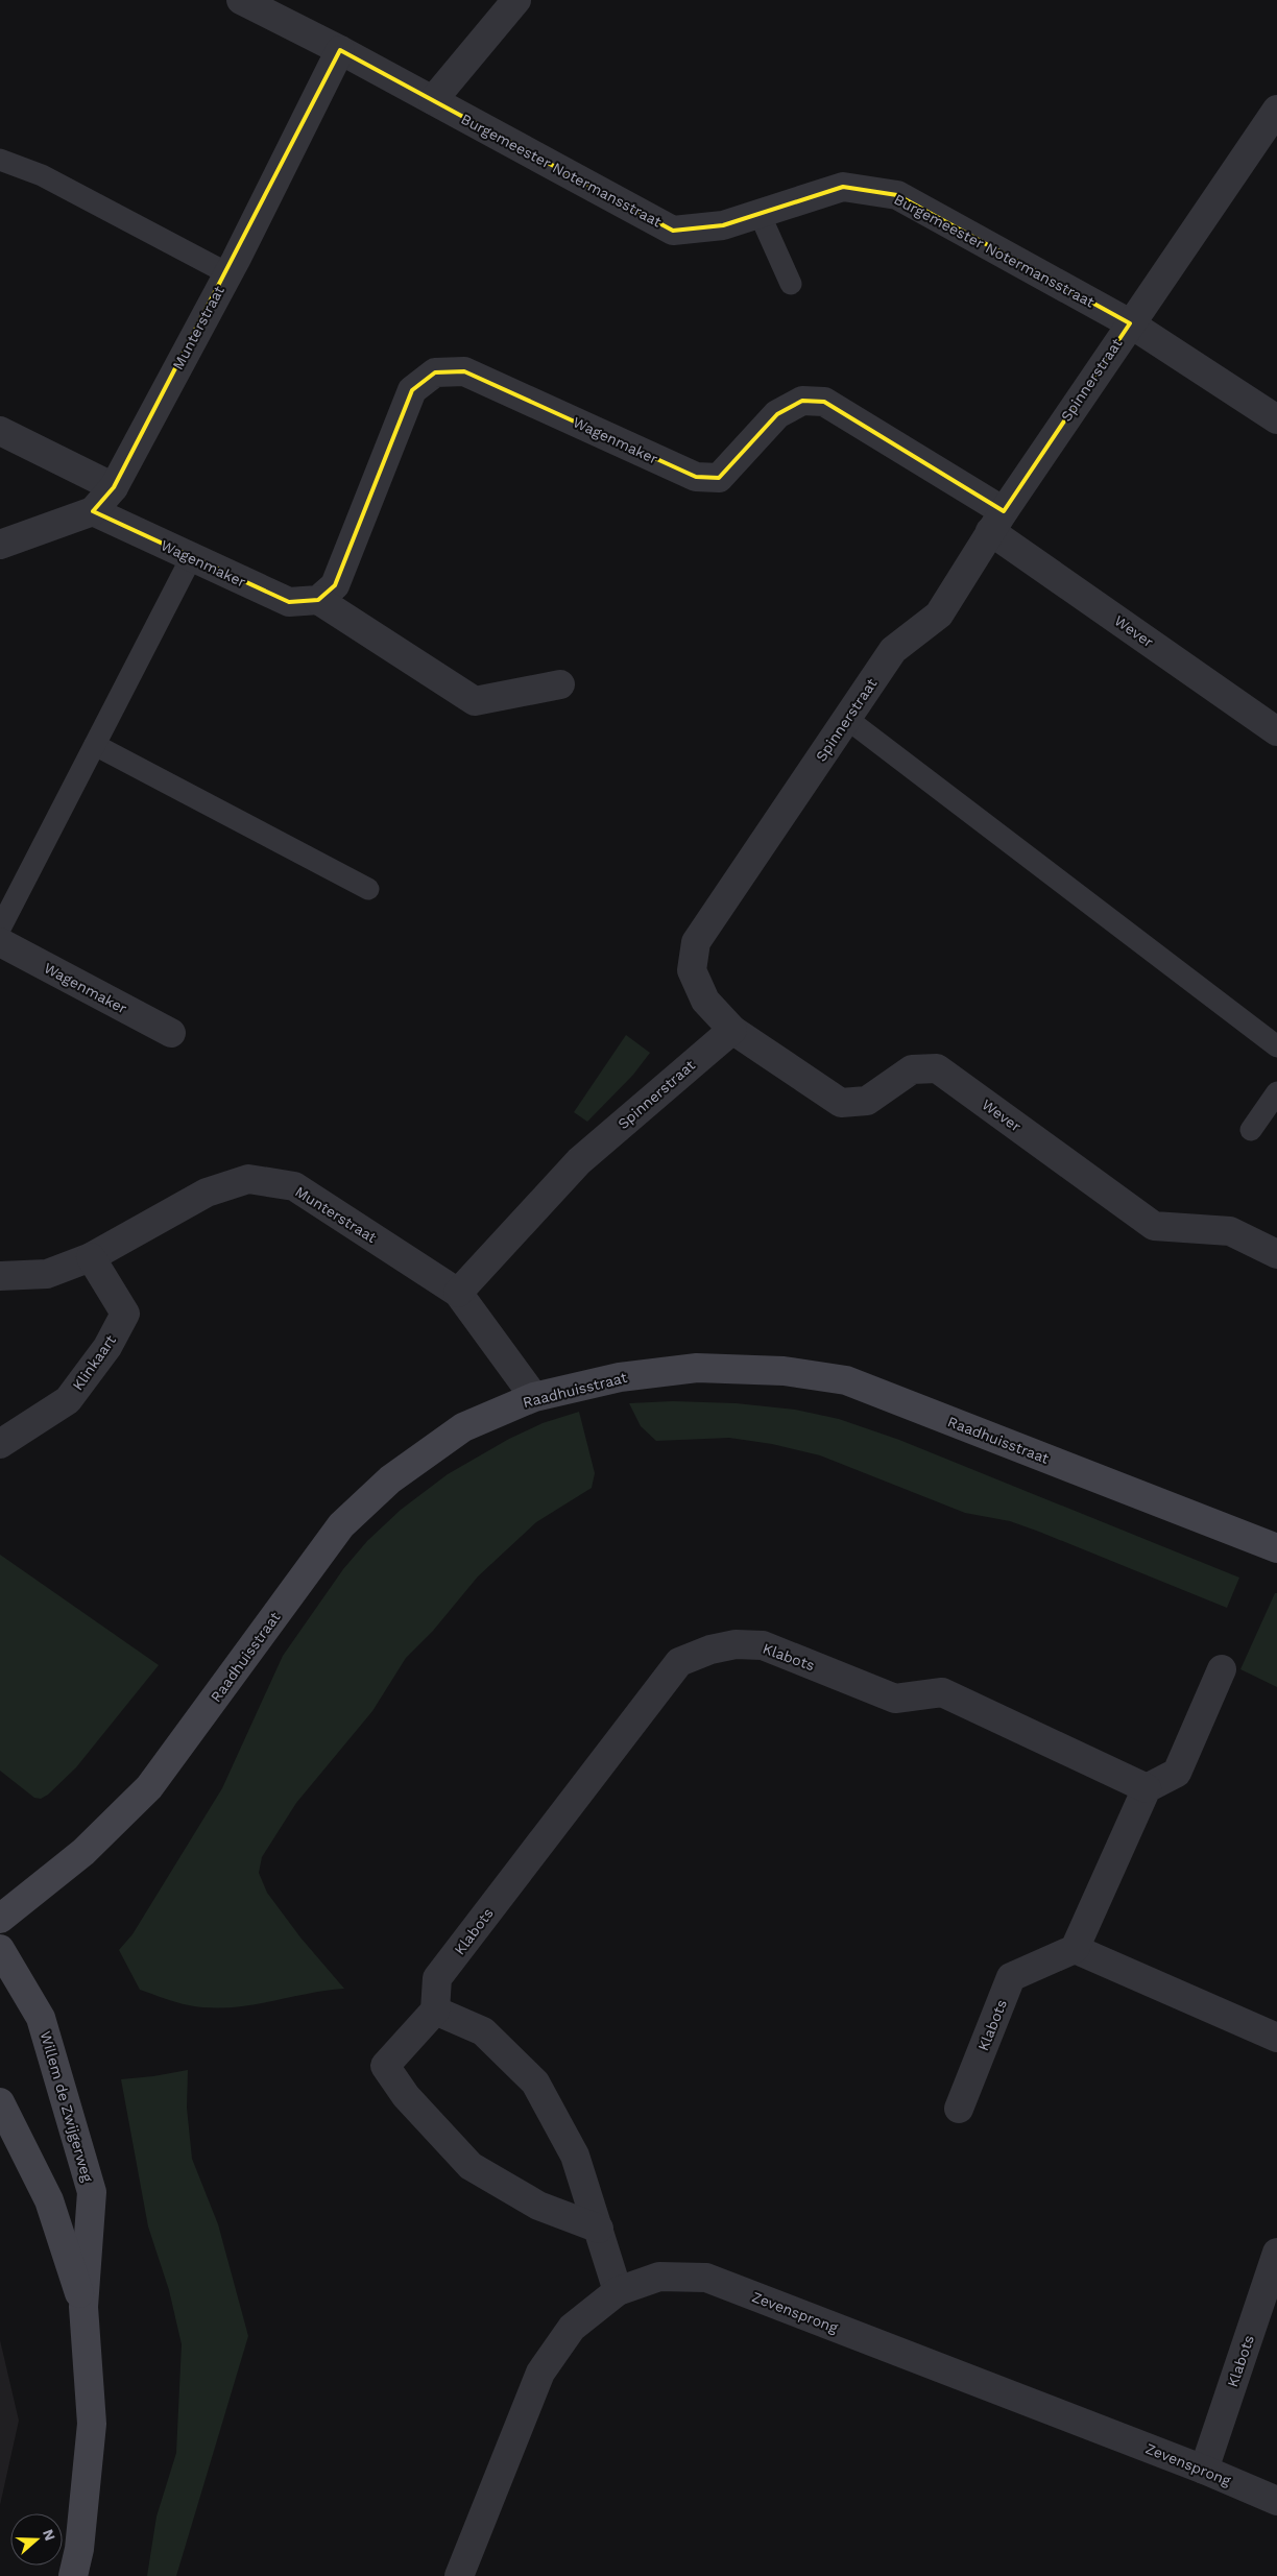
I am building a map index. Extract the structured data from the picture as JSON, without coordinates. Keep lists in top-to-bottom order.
{
  "streets": {
    "street": [
      "Burgemeester Notermansstraat",
      "Munterstraat",
      "Spinnerstraat",
      "Wagenmaker",
      "Wever",
      "Klinkaart",
      "Raadhuisstraat",
      "Klabots",
      "Willem de Zwijgerweg",
      "Zevensprong"
    ]
  },
  "crossings": [
    ["Burgemeester Notermansstraat", "Munterstraat"],
    ["Burgemeester Notermansstraat", "Spinnerstraat"],
    ["Munterstraat", "Spinnerstraat"],
    ["Munterstraat", "Wagenmaker"],
    ["Munterstraat", "Klinkaart"],
    ["Munterstraat", "Raadhuisstraat"],
    ["Spinnerstraat", "Wagenmaker"],
    ["Spinnerstraat", "Wever"],
    ["Wagenmaker", "Wever"],
    ["Klabots", "Zevensprong"]
  ],
  "north": "right"
}
